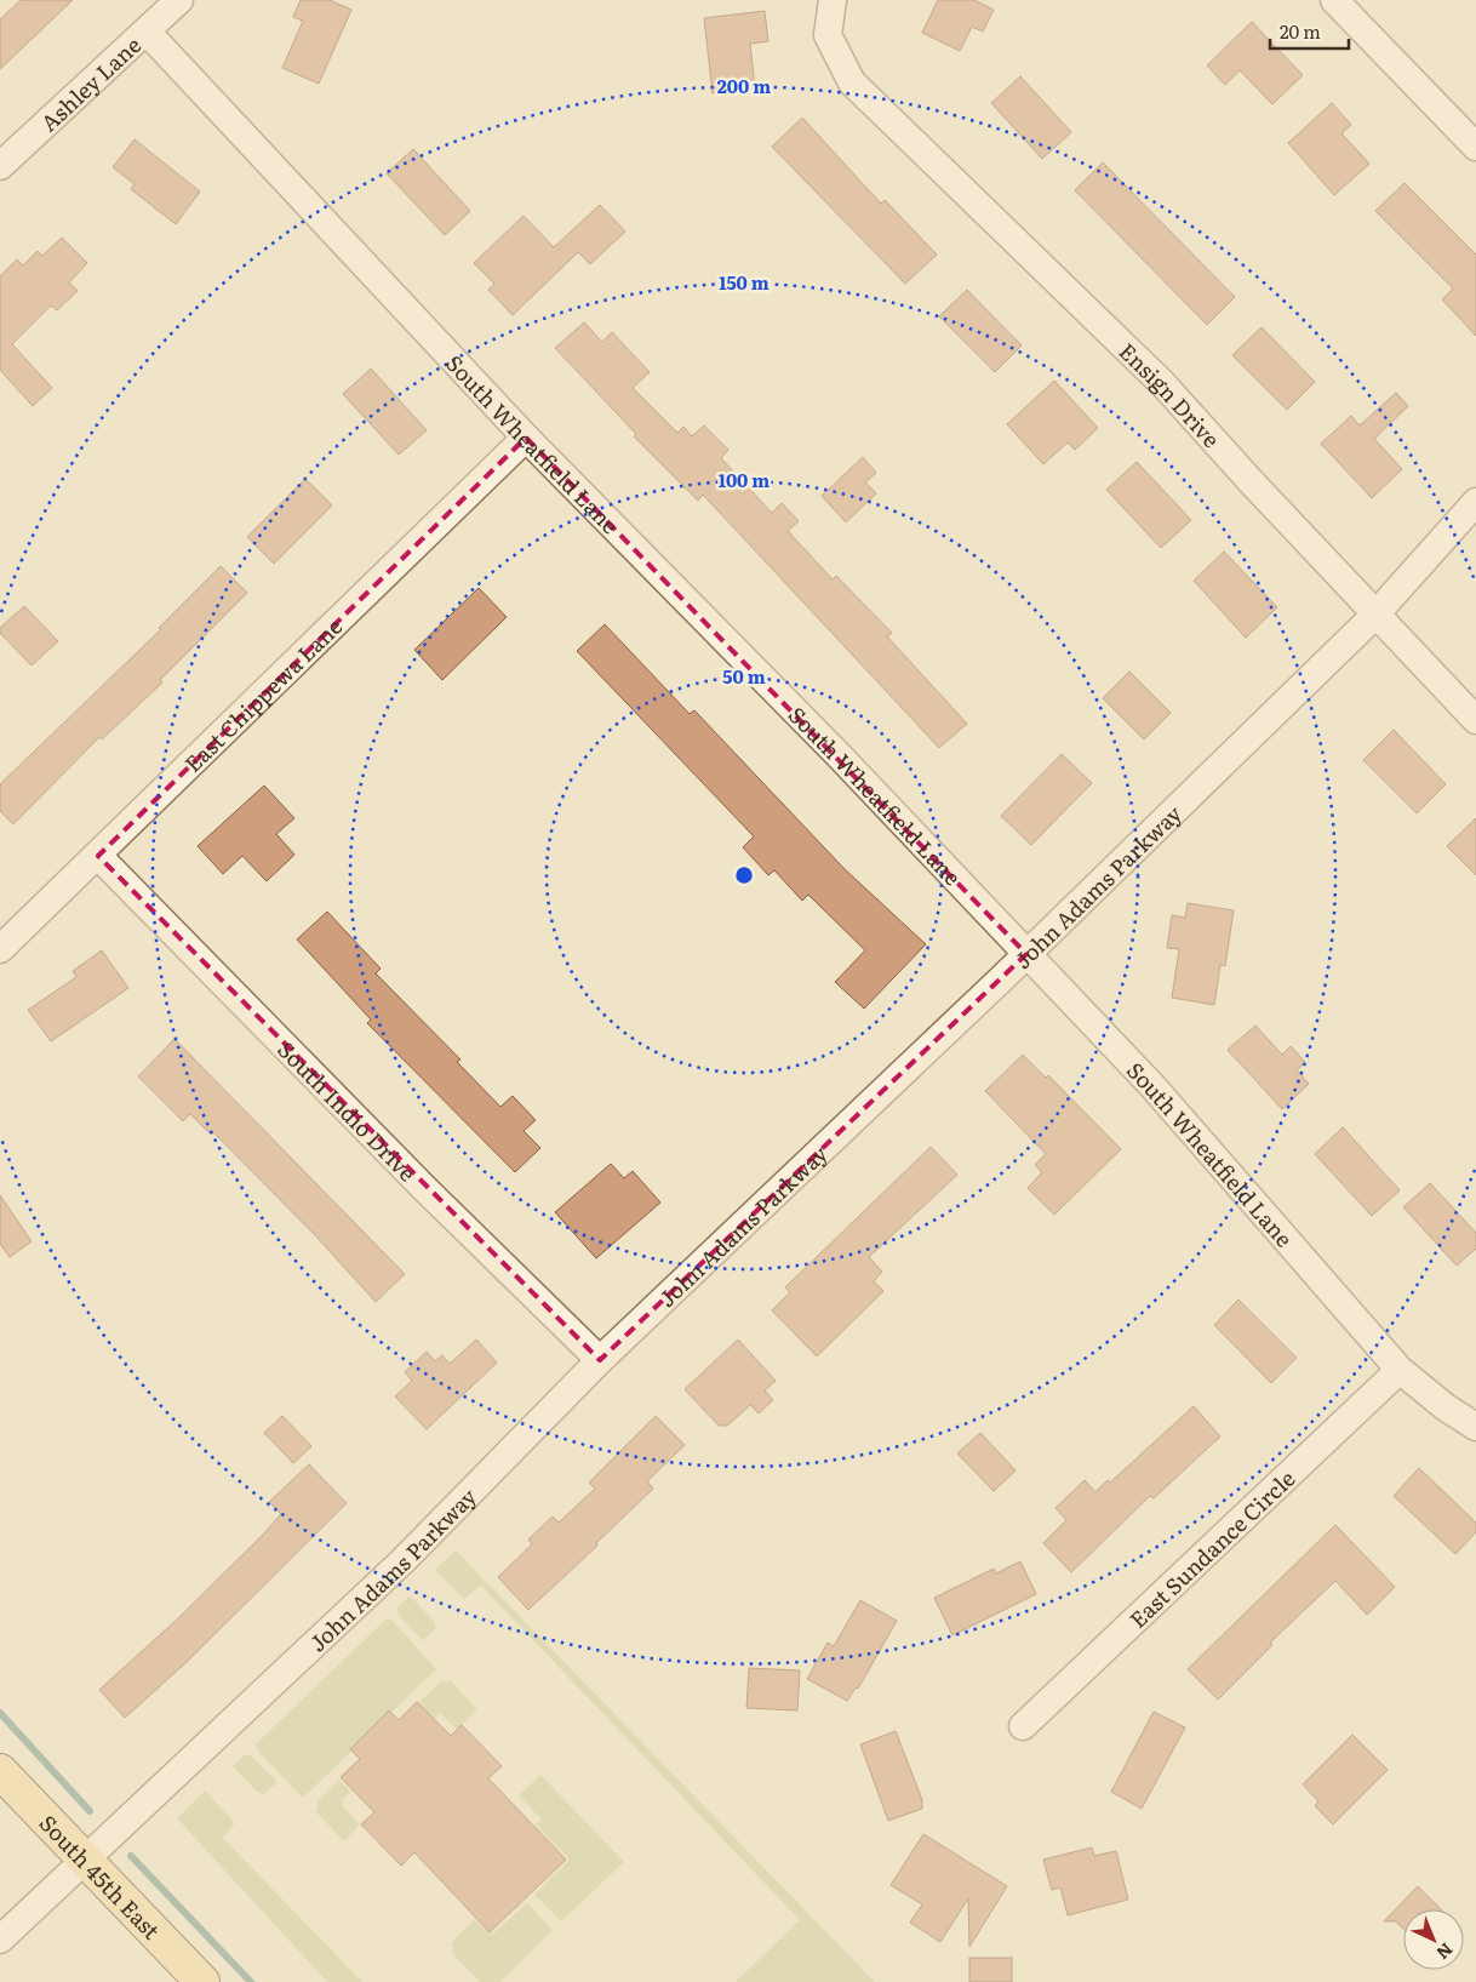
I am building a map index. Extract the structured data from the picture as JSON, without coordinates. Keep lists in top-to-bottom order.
{
  "streets": {
    "main road": ["South 45th East"],
    "street": [
      "Ashley Lane",
      "Ensign Drive",
      "South Wheatfield Lane",
      "East Chippewa Lane",
      "John Adams Parkway",
      "South Indio Drive",
      "East Sundance Circle"
    ]
  },
  "crossings": [
    ["Ashley Lane", "South Wheatfield Lane"],
    ["Ensign Drive", "John Adams Parkway"],
    ["South Wheatfield Lane", "East Chippewa Lane"],
    ["South Wheatfield Lane", "John Adams Parkway"],
    ["South Wheatfield Lane", "East Sundance Circle"],
    ["East Chippewa Lane", "South Indio Drive"],
    ["John Adams Parkway", "South Indio Drive"],
    ["John Adams Parkway", "South 45th East"]
  ],
  "scale_bar": "20 m",
  "north": "bottom right",
  "rings": [
    "200 m",
    "150 m",
    "100 m",
    "50 m"
  ]
}
